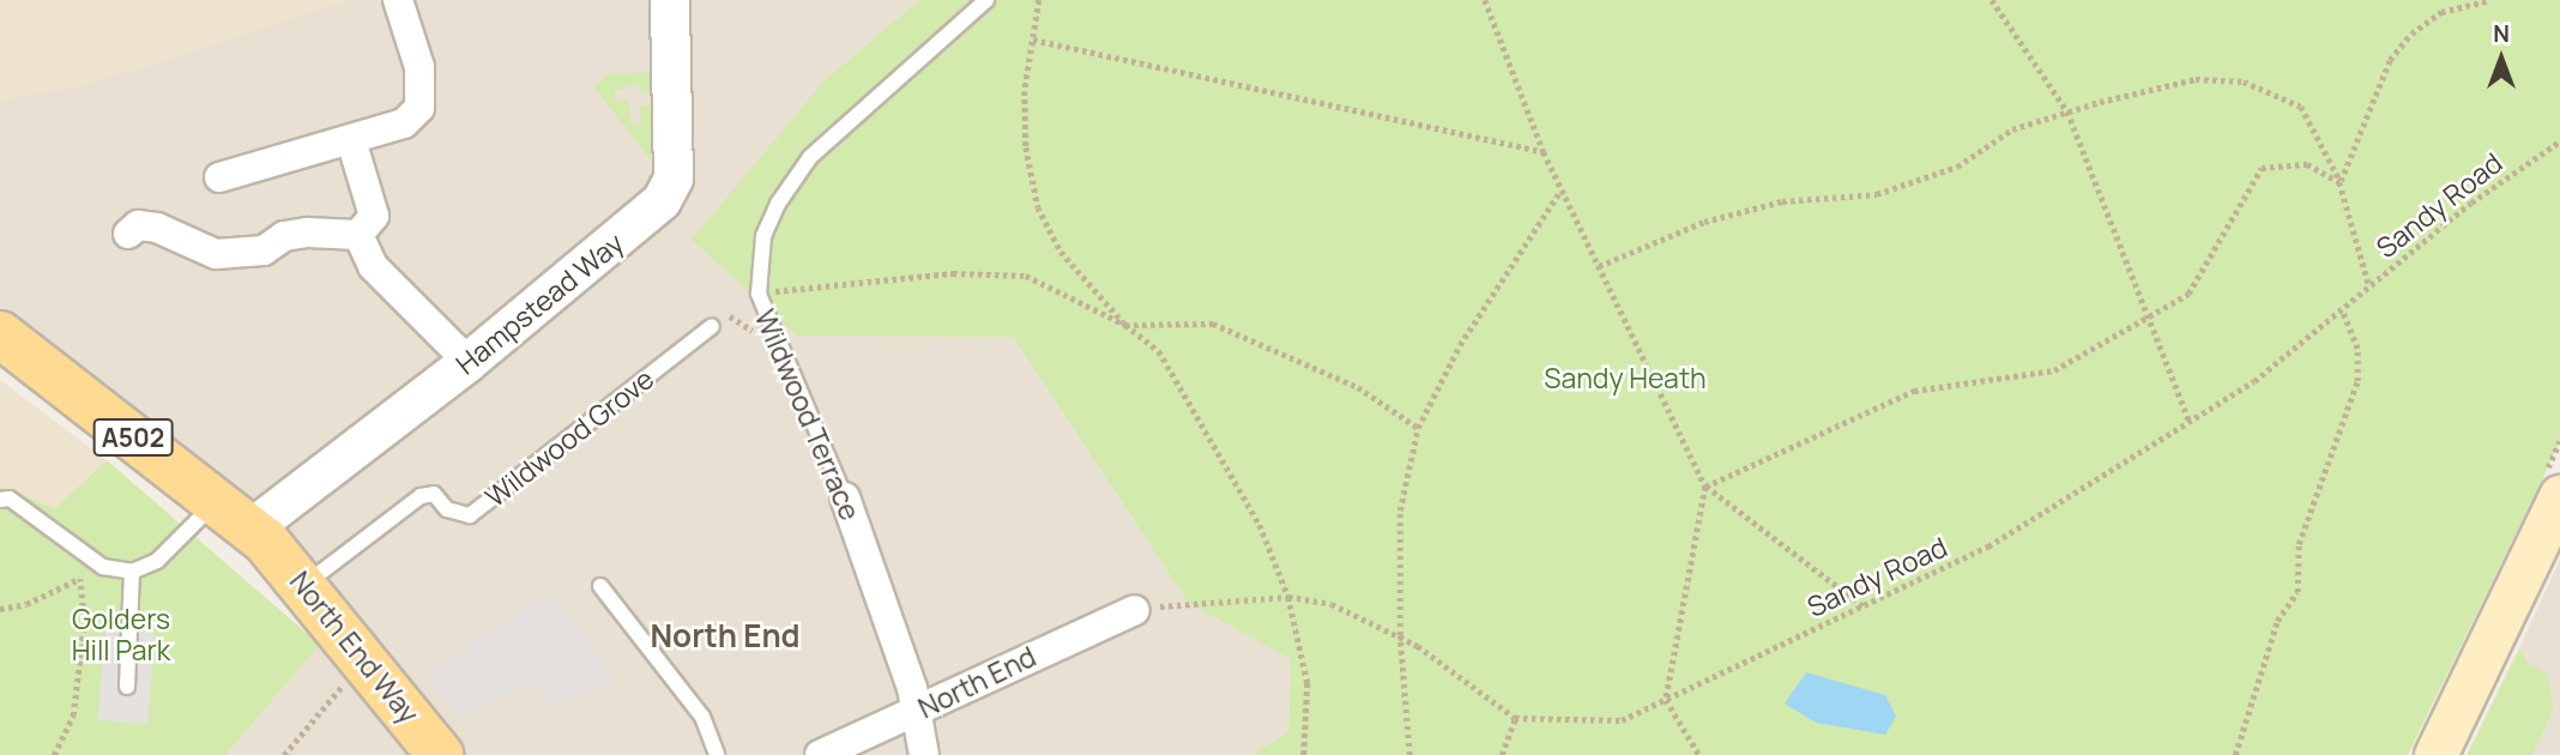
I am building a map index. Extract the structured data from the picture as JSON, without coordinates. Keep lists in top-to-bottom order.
{
  "streets": {
    "main road": ["A502", "North End Way"],
    "street": ["Hampstead Way", "Wildwood Terrace", "North End"],
    "lane": ["Wildwood Grove"],
    "path": ["Sandy Road"]
  },
  "crossings": [
    ["Hampstead Way", "A502"],
    ["Hampstead Way", "North End Way"],
    ["Wildwood Terrace", "North End"],
    ["A502", "North End Way"],
    ["Wildwood Grove", "North End Way"]
  ],
  "districts": ["North End"],
  "parks": ["Sandy Heath", "Golders Hill Park"],
  "north": "top"
}
